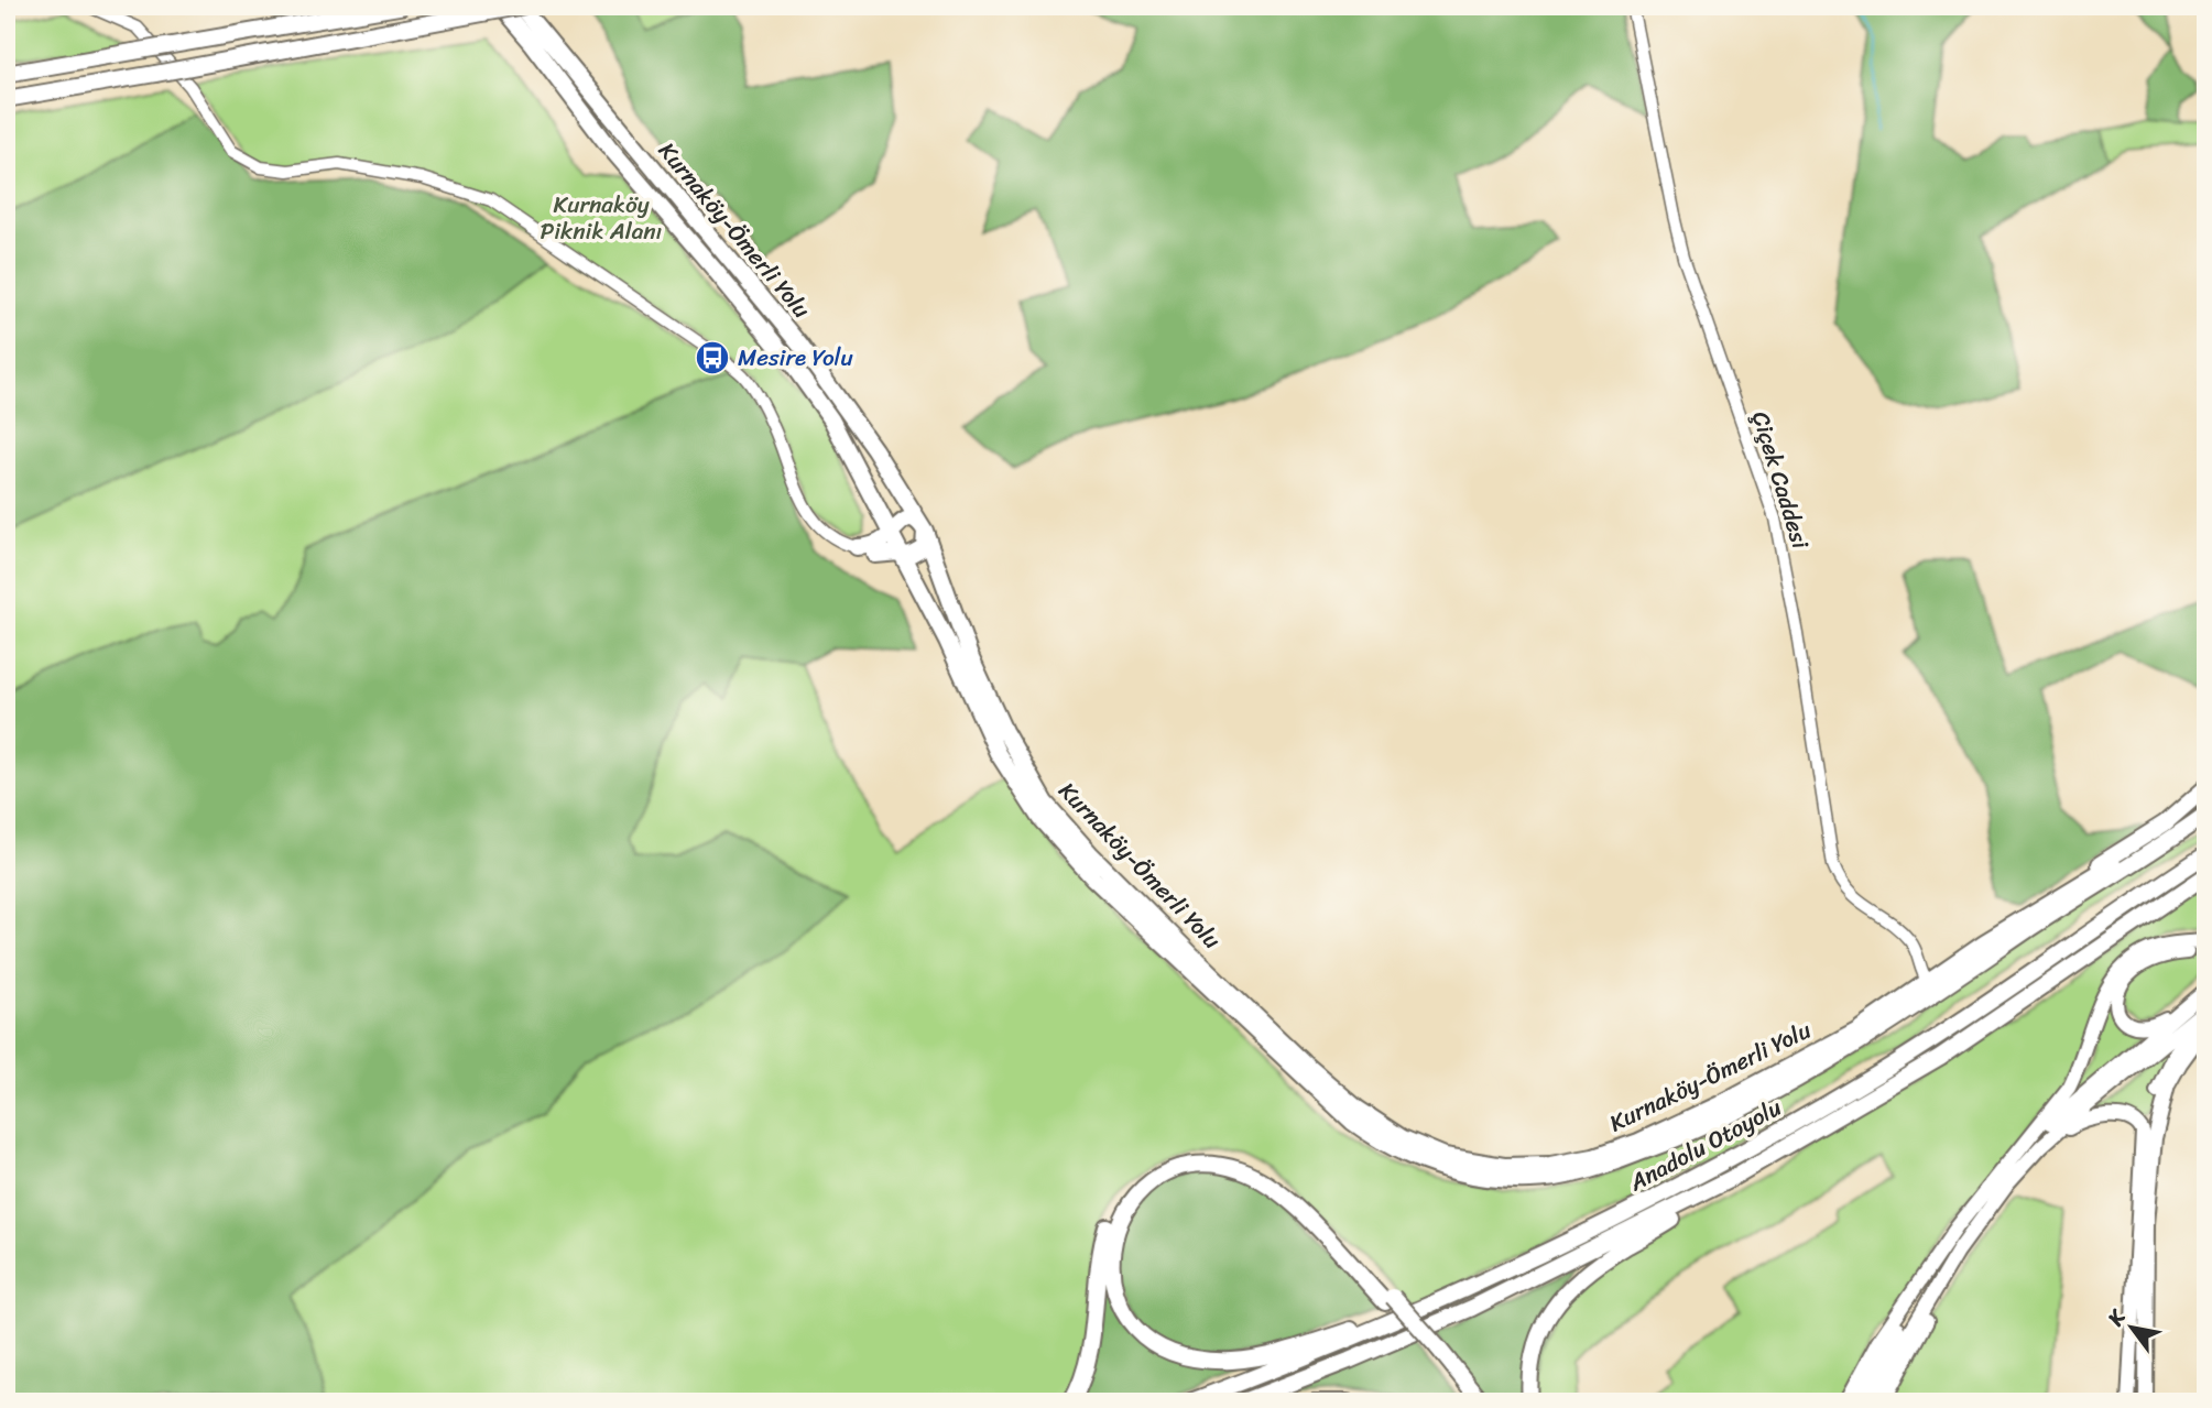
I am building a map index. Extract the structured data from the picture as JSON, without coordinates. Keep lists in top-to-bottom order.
{
  "streets": {
    "highway": ["Kurnaköy-Ömerli Yolu", "Anadolu Otoyolu"],
    "street": ["Çiçek Caddesi"]
  },
  "crossings": [
    ["Kurnaköy-Ömerli Yolu", "Çiçek Caddesi"]
  ],
  "parks": ["Kurnaköy Piknik Alanı"],
  "places": {
    "bus stop": ["Mesire Yolu"]
  },
  "north": "top left"
}
